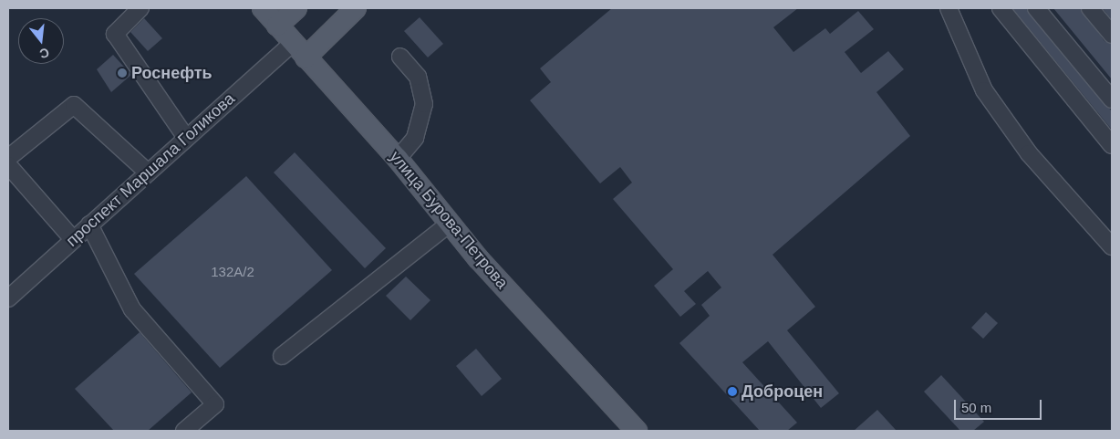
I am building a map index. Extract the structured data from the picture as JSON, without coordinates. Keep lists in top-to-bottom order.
{
  "streets": {
    "main road": ["проспект Маршала Голикова", "улица Бурова-Петрова"]
  },
  "crossings": [
    ["проспект Маршала Голикова", "улица Бурова-Петрова"]
  ],
  "places": ["Роснефть", "Доброцен"],
  "house_numbers": ["132А/2"],
  "scale_bar": "50 m",
  "north": "bottom"
}
